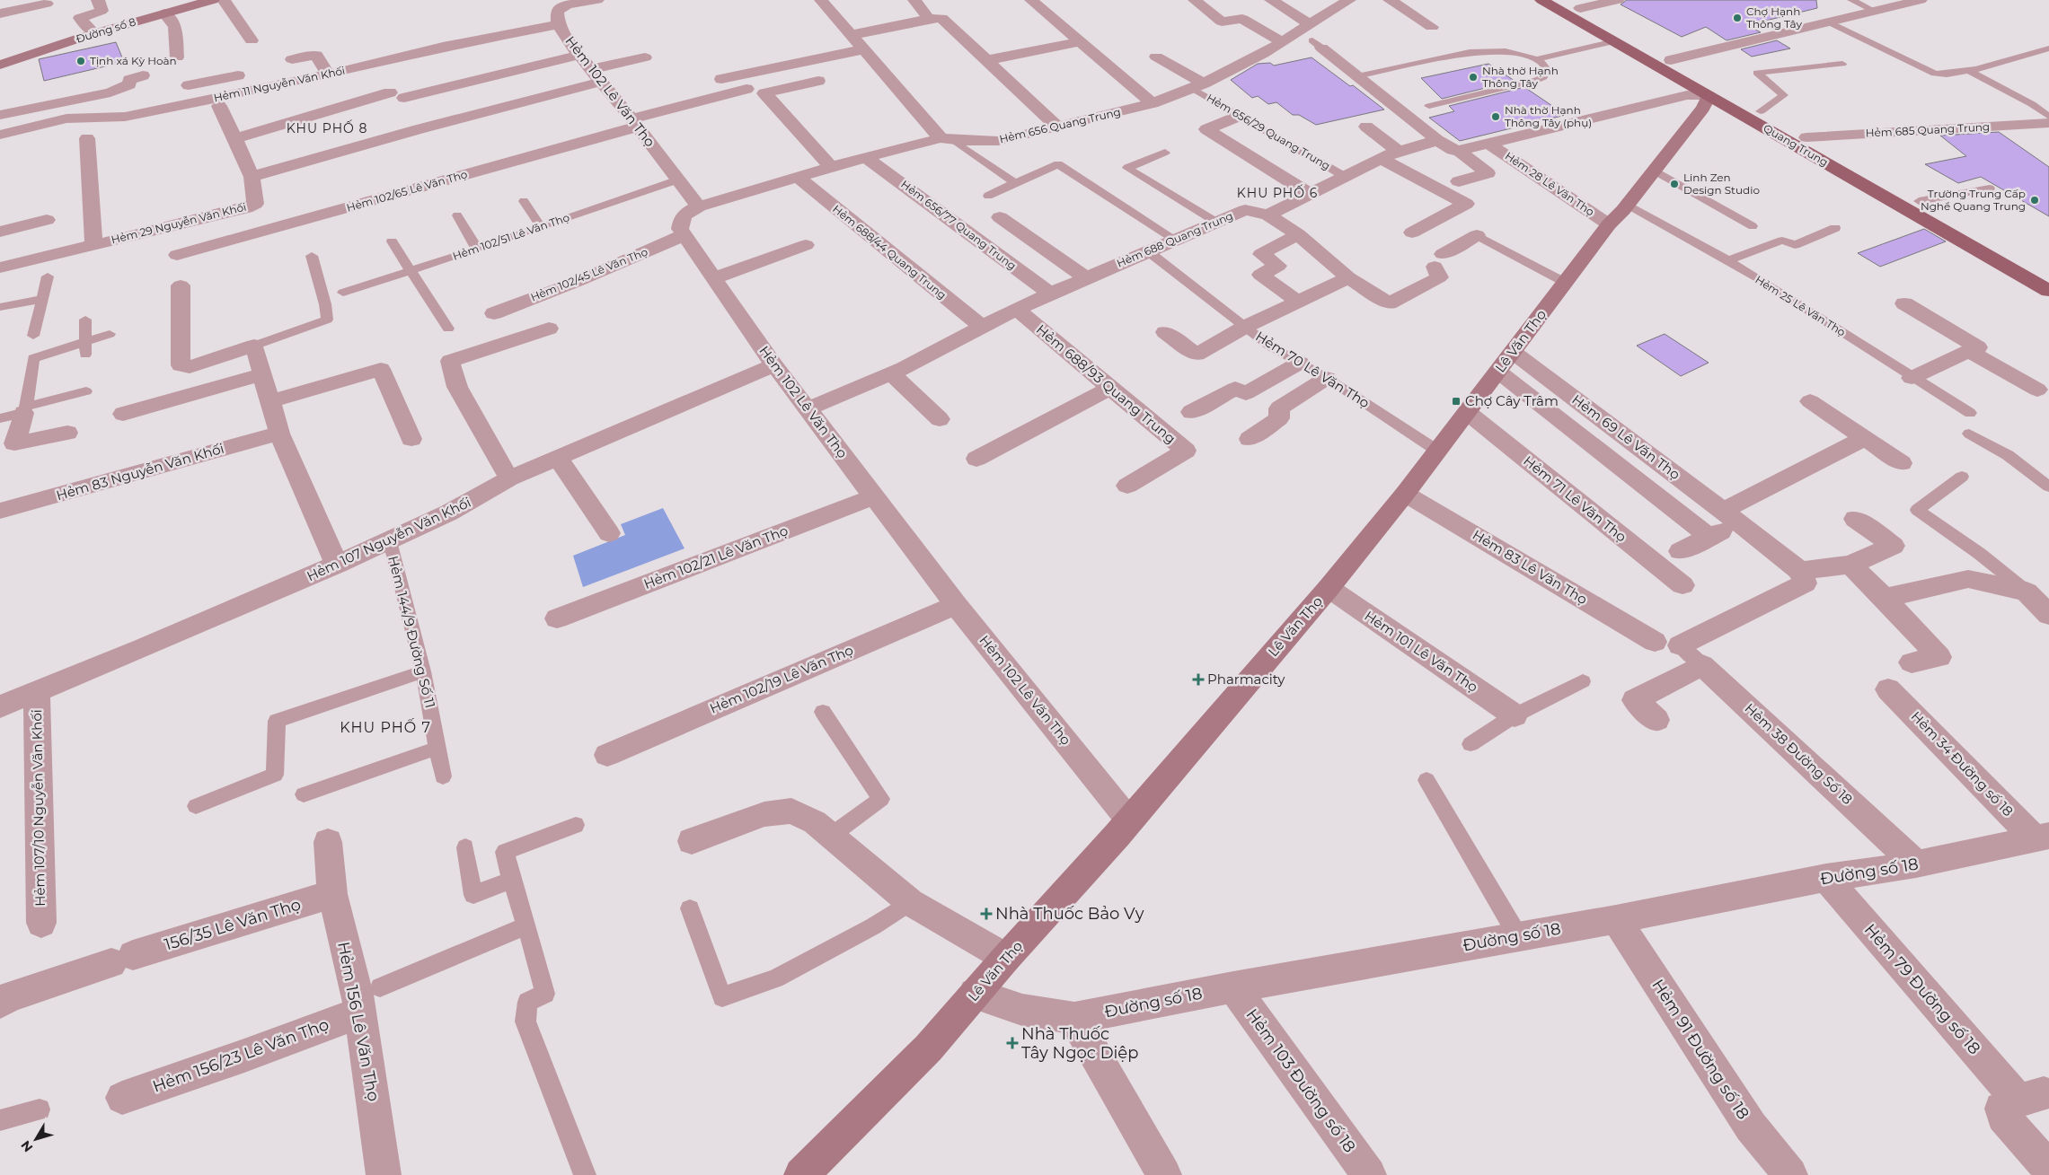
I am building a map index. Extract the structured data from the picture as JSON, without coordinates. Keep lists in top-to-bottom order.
{
  "streets": {
    "main road": ["Đường số 8", "Quang Trung", "Lê Văn Thọ"],
    "street": [
      "Hẻm 11 Nguyễn Văn Khối",
      "Hẻm 102 Lê Văn Thọ",
      "Hẻm 656 Quang Trung",
      "Hẻm 685 Quang Trung",
      "Hẻm 28 Lê Văn Thọ",
      "Hẻm 102/65 Lê Văn Thọ",
      "Hẻm 29 Nguyễn Văn Khối",
      "Hẻm 656/77 Quang Trung",
      "Hẻm 688 Quang Trung",
      "Hẻm 688/44 Quang Trung",
      "Hẻm 102/45 Lê Văn Thọ",
      "Hẻm 688/93 Quang Trung",
      "Hẻm 69 Lê Văn Thọ",
      "Hẻm 83 Nguyễn Văn Khối",
      "Hẻm 71 Lê Văn Thọ",
      "Hẻm 107 Nguyễn Văn Khối",
      "Hẻm 102/21 Lê Văn Thọ",
      "Hẻm 83 Lê Văn Thọ",
      "Hẻm 101 Lê Văn Thọ",
      "Hẻm 102/19 Lê Văn Thọ",
      "Hẻm 38 Đường Số 18",
      "Hẻm 34 Đường số 18",
      "Hẻm 107/10 Nguyễn Văn Khối",
      "Đường số 18",
      "156/35 Lê Văn Thọ",
      "Hẻm 79 Đường số 18",
      "Hẻm 156 Lê Văn Thọ",
      "Hẻm 91 Đường số 18",
      "Hẻm 156/23 Lê Văn Thọ",
      "Hẻm 103 Đường số 18"
    ],
    "lane": [
      "Hẻm 656/29 Quang Trung",
      "Hẻm 102/51 Lê Văn Thọ",
      "Hẻm 25 Lê Văn Thọ",
      "Hẻm 70 Lê Văn Thọ",
      "Hẻm 144/9 Đường Số 11"
    ]
  },
  "crossings": [
    ["Hẻm 11 Nguyễn Văn Khối", "Hẻm 102 Lê Văn Thọ"],
    ["Hẻm 11 Nguyễn Văn Khối", "Hẻm 29 Nguyễn Văn Khối"],
    ["Hẻm 102 Lê Văn Thọ", "Hẻm 656 Quang Trung"],
    ["Hẻm 102 Lê Văn Thọ", "Hẻm 102/65 Lê Văn Thọ"],
    ["Hẻm 102 Lê Văn Thọ", "Hẻm 102/51 Lê Văn Thọ"],
    ["Hẻm 102 Lê Văn Thọ", "Hẻm 688 Quang Trung"],
    ["Hẻm 102 Lê Văn Thọ", "Hẻm 102/45 Lê Văn Thọ"],
    ["Hẻm 102 Lê Văn Thọ", "Lê Văn Thọ"],
    ["Hẻm 102 Lê Văn Thọ", "Hẻm 107 Nguyễn Văn Khối"],
    ["Hẻm 102 Lê Văn Thọ", "Hẻm 102/21 Lê Văn Thọ"],
    ["Hẻm 102 Lê Văn Thọ", "Hẻm 102/19 Lê Văn Thọ"],
    ["Hẻm 656 Quang Trung", "Hẻm 656/29 Quang Trung"],
    ["Hẻm 656 Quang Trung", "Hẻm 656/77 Quang Trung"],
    ["Hẻm 656 Quang Trung", "Hẻm 688/44 Quang Trung"],
    ["Hẻm 685 Quang Trung", "Quang Trung"],
    ["Quang Trung", "Lê Văn Thọ"],
    ["Hẻm 28 Lê Văn Thọ", "Lê Văn Thọ"],
    ["Hẻm 656/77 Quang Trung", "Hẻm 688 Quang Trung"],
    ["Hẻm 688 Quang Trung", "Hẻm 688/44 Quang Trung"],
    ["Hẻm 688 Quang Trung", "Hẻm 70 Lê Văn Thọ"],
    ["Hẻm 688 Quang Trung", "Hẻm 688/93 Quang Trung"],
    ["Hẻm 25 Lê Văn Thọ", "Lê Văn Thọ"],
    ["Lê Văn Thọ", "Hẻm 70 Lê Văn Thọ"],
    ["Lê Văn Thọ", "Hẻm 69 Lê Văn Thọ"],
    ["Lê Văn Thọ", "Hẻm 71 Lê Văn Thọ"],
    ["Lê Văn Thọ", "Hẻm 83 Lê Văn Thọ"],
    ["Lê Văn Thọ", "Hẻm 101 Lê Văn Thọ"],
    ["Lê Văn Thọ", "Đường số 18"],
    ["Hẻm 107 Nguyễn Văn Khối", "Hẻm 144/9 Đường Số 11"],
    ["Hẻm 107 Nguyễn Văn Khối", "Hẻm 107/10 Nguyễn Văn Khối"],
    ["Hẻm 38 Đường Số 18", "Đường số 18"],
    ["Hẻm 34 Đường số 18", "Đường số 18"],
    ["Đường số 18", "Hẻm 79 Đường số 18"],
    ["Đường số 18", "Hẻm 91 Đường số 18"],
    ["Đường số 18", "Hẻm 103 Đường số 18"],
    ["156/35 Lê Văn Thọ", "Hẻm 156 Lê Văn Thọ"],
    ["Hẻm 156 Lê Văn Thọ", "Hẻm 156/23 Lê Văn Thọ"]
  ],
  "districts": ["KHU PHỐ 8", "KHU PHỐ 6", "KHU PHỐ 7"],
  "places": {
    "other": [
      "Chợ Hạnh Thông Tây",
      "Tịnh xá Kỳ Hoàn",
      "Nhà thờ Hạnh Thông Tây",
      "Nhà thờ Hạnh Thông Tây (phụ)",
      "Linh Zen Design Studio",
      "Trường Trung Cấp Nghề Quang Trung"
    ],
    "transit": ["Chợ Cây Trâm"],
    "health": ["Pharmacity", "Nhà Thuốc Bảo Vy", "Nhà Thuốc Tây Ngọc Diệp"]
  },
  "north": "bottom left"
}
